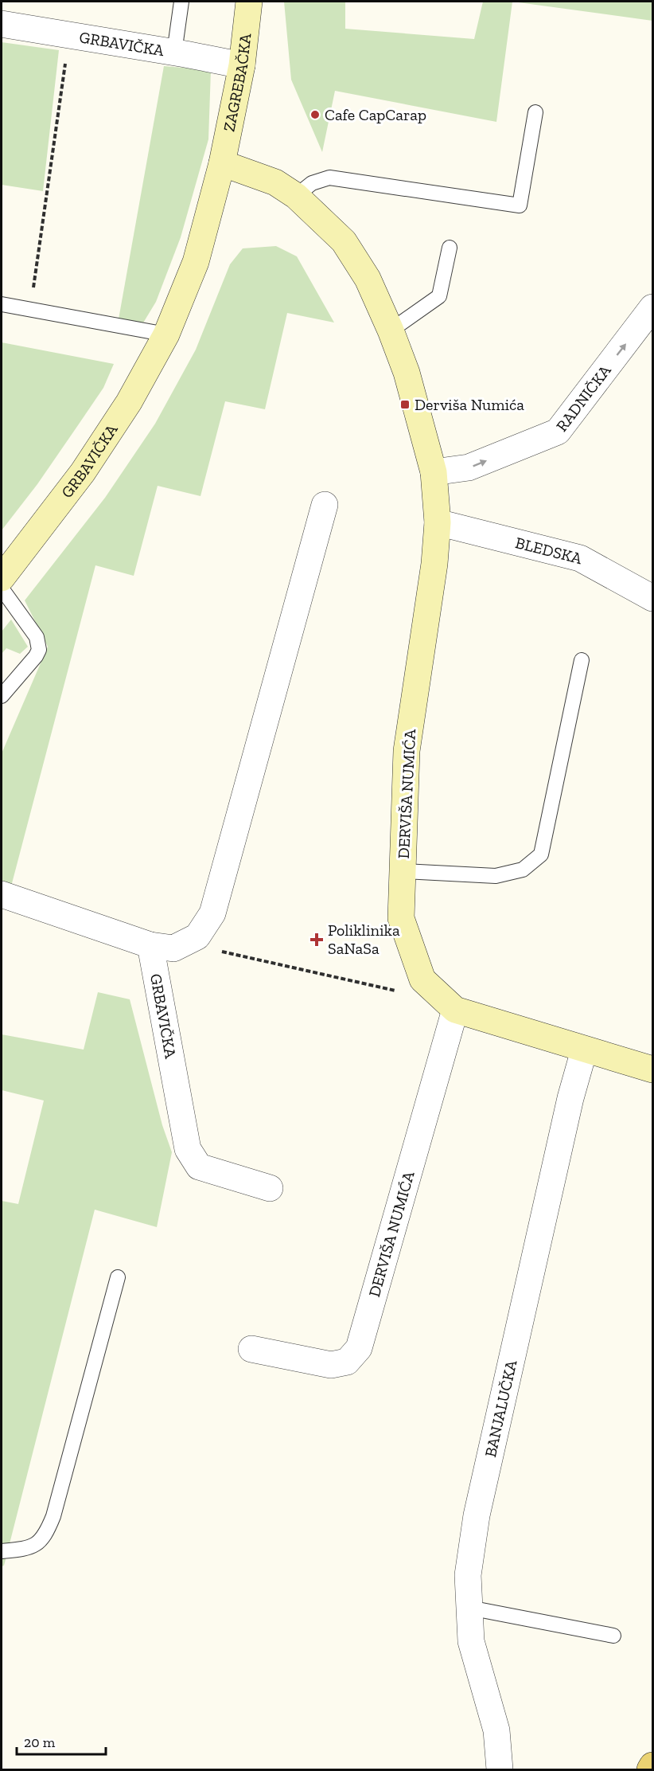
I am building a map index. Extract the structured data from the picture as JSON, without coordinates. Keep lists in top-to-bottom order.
{
  "streets": {
    "main road": ["GRBAVIČKA", "ZAGREBAČKA", "DERVIŠA NUMIĆA"],
    "street": ["RADNIČKA", "BLEDSKA", "BANJALUČKA"]
  },
  "crossings": [
    ["GRBAVIČKA", "ZAGREBAČKA"],
    ["GRBAVIČKA", "DERVIŠA NUMIĆA"],
    ["ZAGREBAČKA", "DERVIŠA NUMIĆA"],
    ["RADNIČKA", "DERVIŠA NUMIĆA"],
    ["BLEDSKA", "DERVIŠA NUMIĆA"],
    ["DERVIŠA NUMIĆA", "BANJALUČKA"]
  ],
  "one_way": ["RADNIČKA"],
  "places": {
    "other": ["Cafe CapCarap"],
    "transit": ["Derviša Numića"],
    "health": ["Poliklinika SaNaSa"]
  },
  "scale_bar": "20 m"
}
